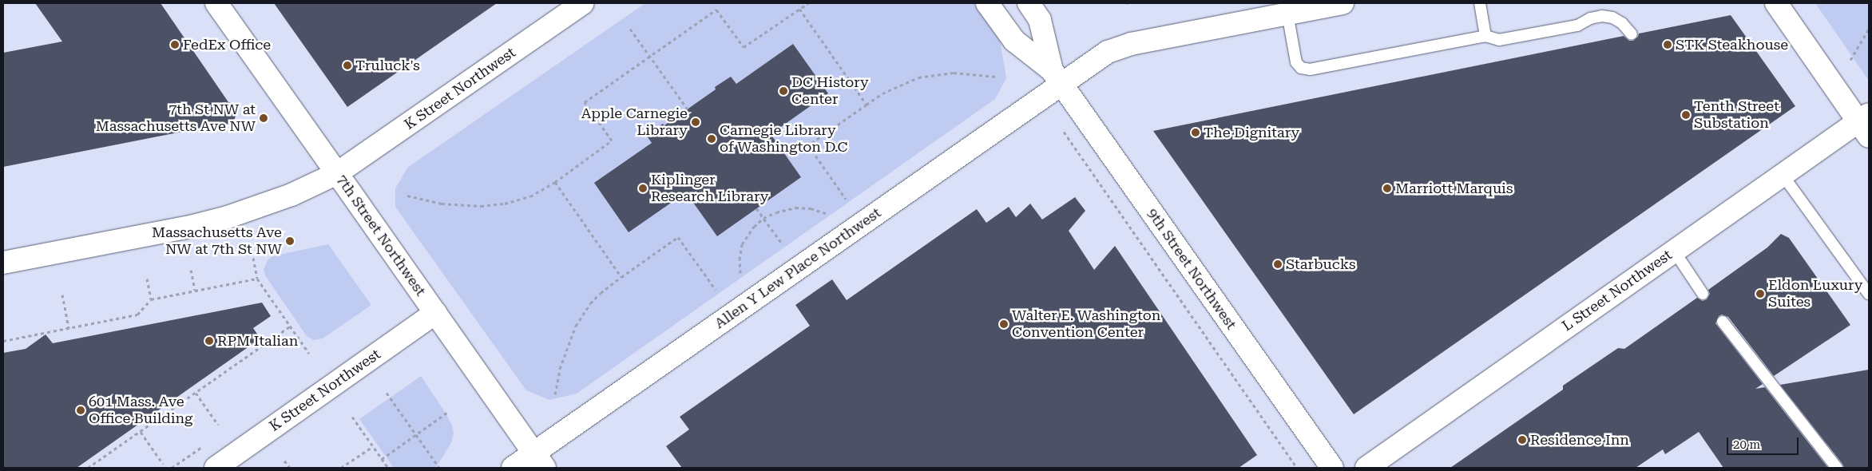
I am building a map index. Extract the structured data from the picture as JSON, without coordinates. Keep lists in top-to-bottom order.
{
  "streets": {
    "main road": [
      "K Street Northwest",
      "7th Street Northwest",
      "Allen Y Lew Place Northwest",
      "9th Street Northwest",
      "L Street Northwest"
    ]
  },
  "crossings": [
    ["K Street Northwest", "7th Street Northwest"],
    ["7th Street Northwest", "Allen Y Lew Place Northwest"],
    ["Allen Y Lew Place Northwest", "9th Street Northwest"]
  ],
  "places": [
    "FedEx Office",
    "STK Steakhouse",
    "Truluck's",
    "DC History Center",
    "Tenth Street Substation",
    "7th St NW at Massachusetts Ave NW",
    "Apple Carnegie Library",
    "The Dignitary",
    "Carnegie Library of Washington D.C",
    "Kiplinger Research Library",
    "Marriott Marquis",
    "Massachusetts Ave NW at 7th St NW",
    "Starbucks",
    "Eldon Luxury Suites",
    "Walter E. Washington Convention Center",
    "RPM Italian",
    "601 Mass. Ave Office Building",
    "Residence Inn"
  ],
  "scale_bar": "20 m"
}
